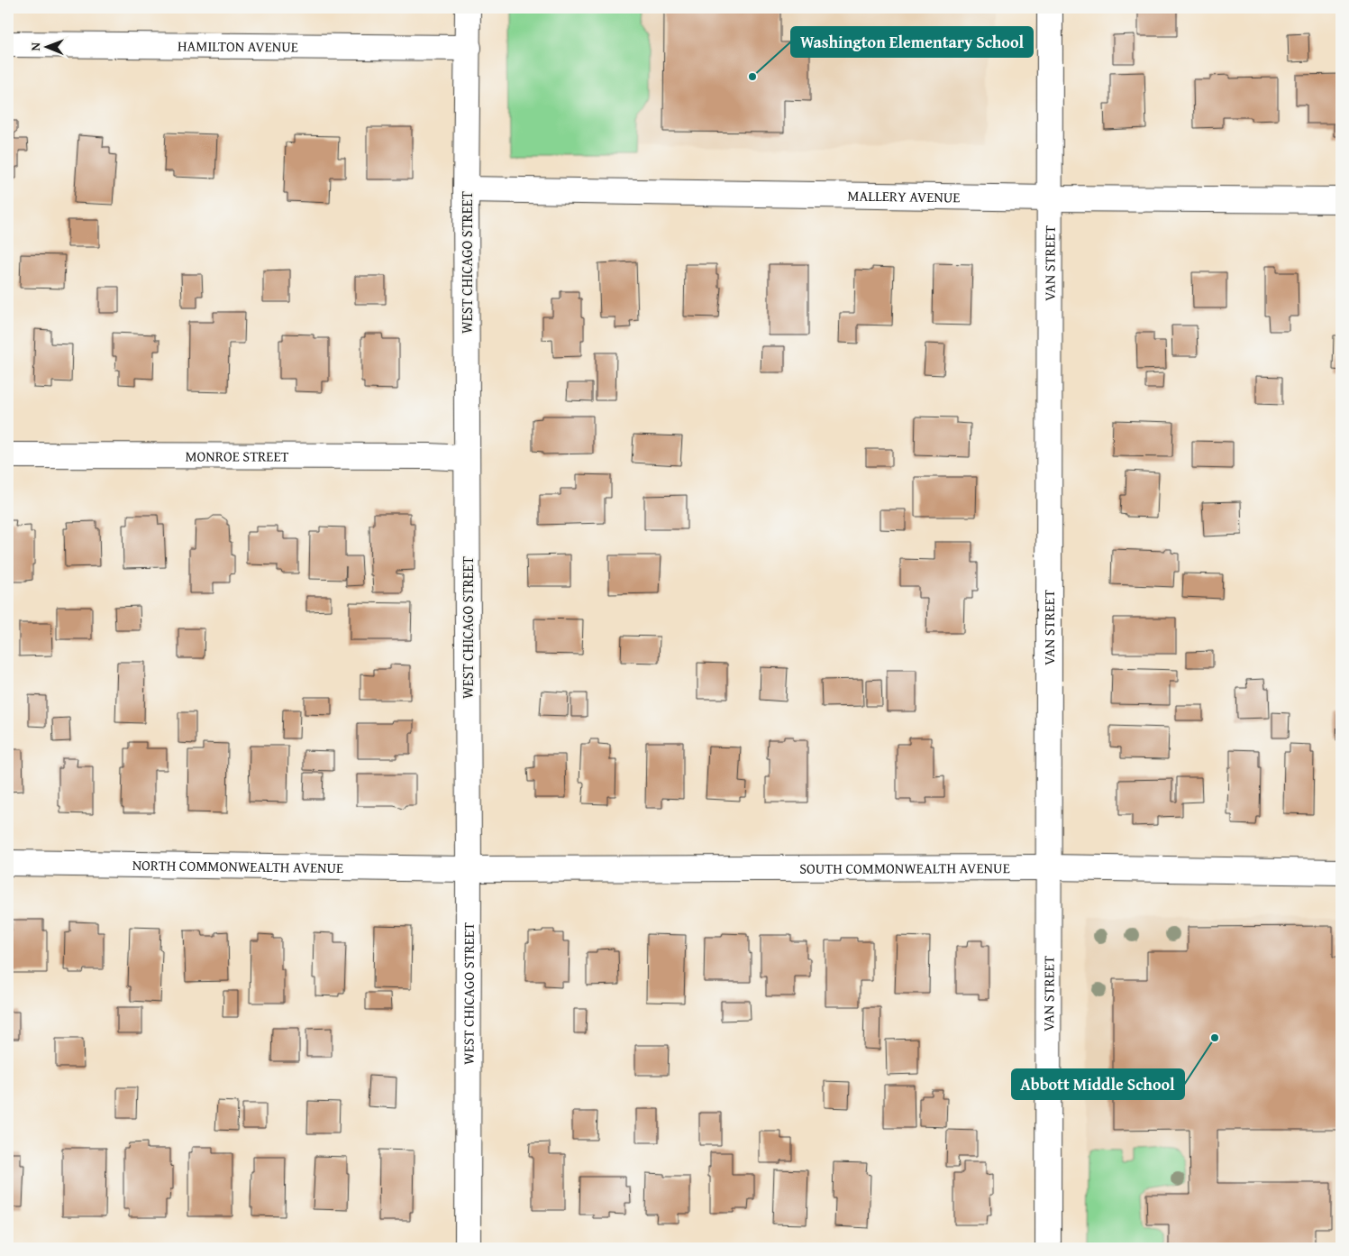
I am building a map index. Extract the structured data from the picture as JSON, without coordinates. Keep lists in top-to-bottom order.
{
  "streets": {
    "street": [
      "HAMILTON AVENUE",
      "MALLERY AVENUE",
      "WEST CHICAGO STREET",
      "VAN STREET",
      "MONROE STREET",
      "NORTH COMMONWEALTH AVENUE",
      "SOUTH COMMONWEALTH AVENUE"
    ]
  },
  "crossings": [
    ["HAMILTON AVENUE", "WEST CHICAGO STREET"],
    ["MALLERY AVENUE", "WEST CHICAGO STREET"],
    ["MALLERY AVENUE", "VAN STREET"],
    ["WEST CHICAGO STREET", "MONROE STREET"],
    ["WEST CHICAGO STREET", "NORTH COMMONWEALTH AVENUE"],
    ["WEST CHICAGO STREET", "SOUTH COMMONWEALTH AVENUE"],
    ["VAN STREET", "SOUTH COMMONWEALTH AVENUE"],
    ["NORTH COMMONWEALTH AVENUE", "SOUTH COMMONWEALTH AVENUE"]
  ],
  "places": ["Washington Elementary School", "Abbott Middle School"],
  "north": "left"
}
